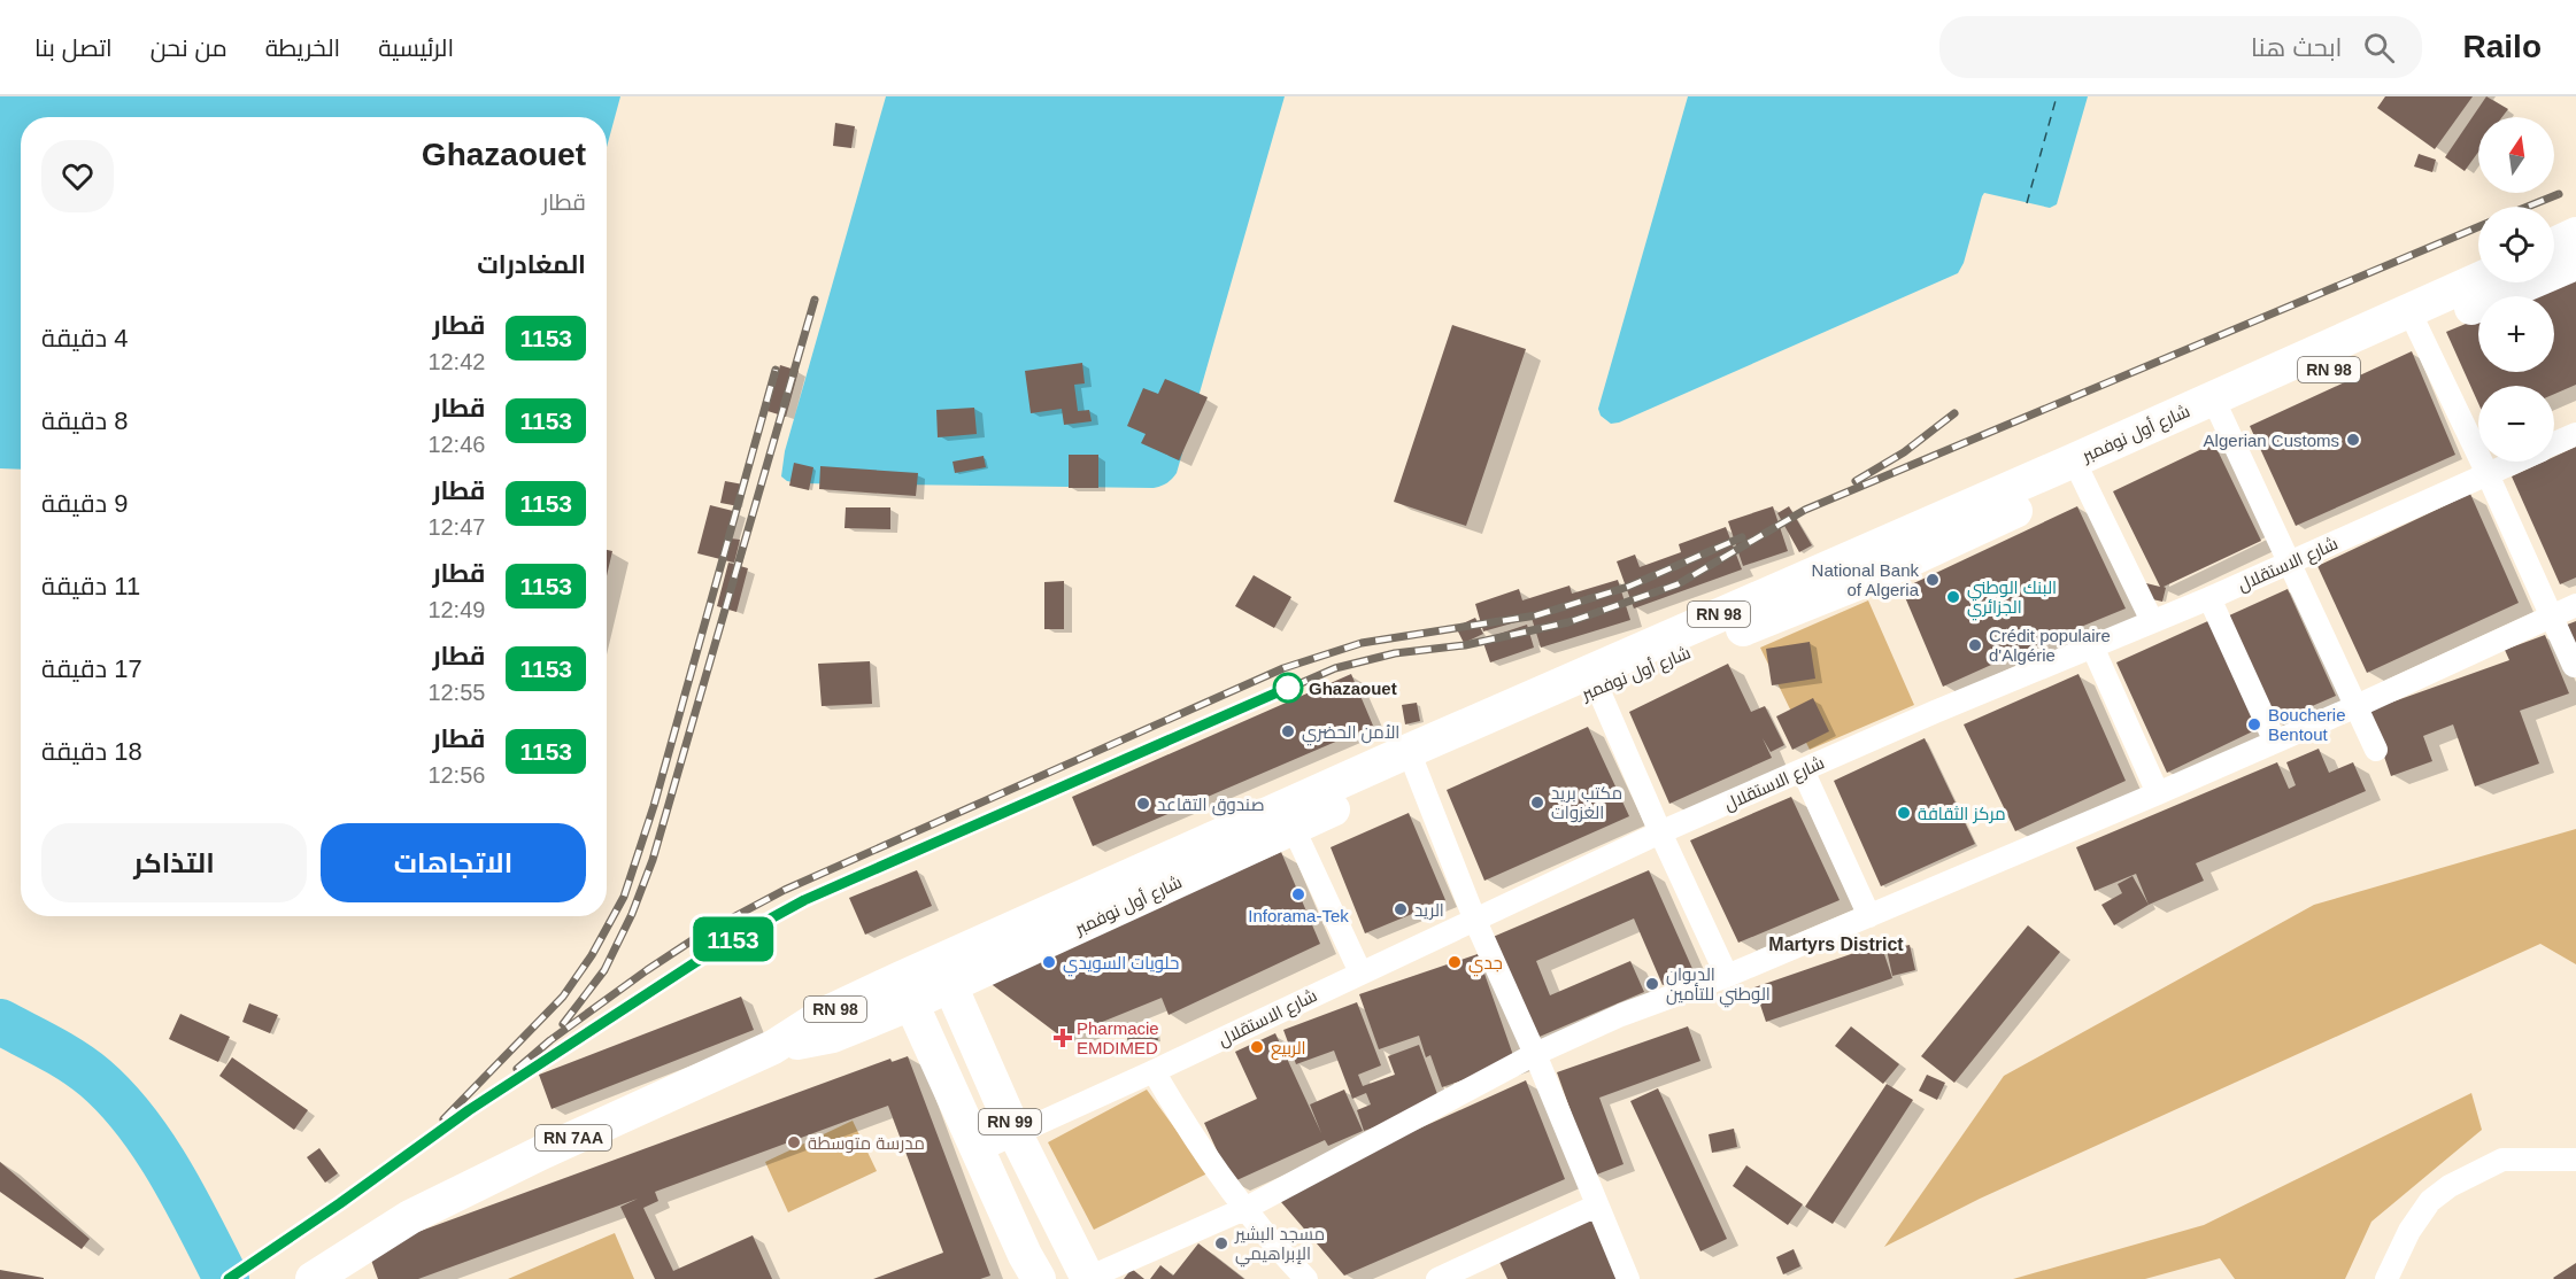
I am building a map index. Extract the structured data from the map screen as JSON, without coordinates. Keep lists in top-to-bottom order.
{
  "streets": {
    "main road": [
      "RN 98",
      "شارع أول نوفمبر",
      "RN 99",
      "RN 7AA"
    ],
    "street": ["شارع الاستقلال"]
  },
  "crossings": [
    ["RN 98", "شارع أول نوفمبر"],
    ["RN 98", "RN 99"],
    ["RN 98", "RN 7AA"],
    ["شارع أول نوفمبر", "RN 99"],
    ["شارع الاستقلال", "RN 99"]
  ],
  "districts": ["Martyrs District"],
  "places": {
    "other": [
      "Algerian Customs",
      "National Bank of Algeria",
      "البنك الوطني الجزائري",
      "Crédit populaire d'Algérie",
      "Ghazaouet",
      "Boucherie Bentout",
      "الأمن الحضري",
      "مكتب بريد الغزوات",
      "صندوق التقاعد",
      "مركز الثقافة",
      "Inforama-Tek",
      "الريد",
      "حلويات السويدي",
      "جدي",
      "الديوان الوطني للتأمين",
      "الربيع",
      "مدرسة متوسطة",
      "مسجد البشير الإبراهيمي"
    ],
    "health": ["Pharmacie EMDIMED"]
  },
  "north": "top",
  "page": {
    "header": "Railo",
    "search": "ابحث هنا",
    "nav": [
      "الرئيسية",
      "الخريطة",
      "من نحن",
      "اتصل بنا"
    ],
    "on_map": "1153",
    "map_buttons": ["+", "−"],
    "heading": [
      ["Ghazaouet", "قطار"],
      "المغادرات"
    ],
    "list": [
      {
        "mark": "1153",
        "name": "قطار",
        "note": "12:42",
        "value": "4 دقيقة"
      },
      {
        "mark": "1153",
        "name": "قطار",
        "note": "12:46",
        "value": "8 دقيقة"
      },
      {
        "mark": "1153",
        "name": "قطار",
        "note": "12:47",
        "value": "9 دقيقة"
      },
      {
        "mark": "1153",
        "name": "قطار",
        "note": "12:49",
        "value": "11 دقيقة"
      },
      {
        "mark": "1153",
        "name": "قطار",
        "note": "12:55",
        "value": "17 دقيقة"
      },
      {
        "mark": "1153",
        "name": "قطار",
        "note": "12:56",
        "value": "18 دقيقة"
      }
    ],
    "buttons": ["الاتجاهات", "التذاكر"]
  }
}
